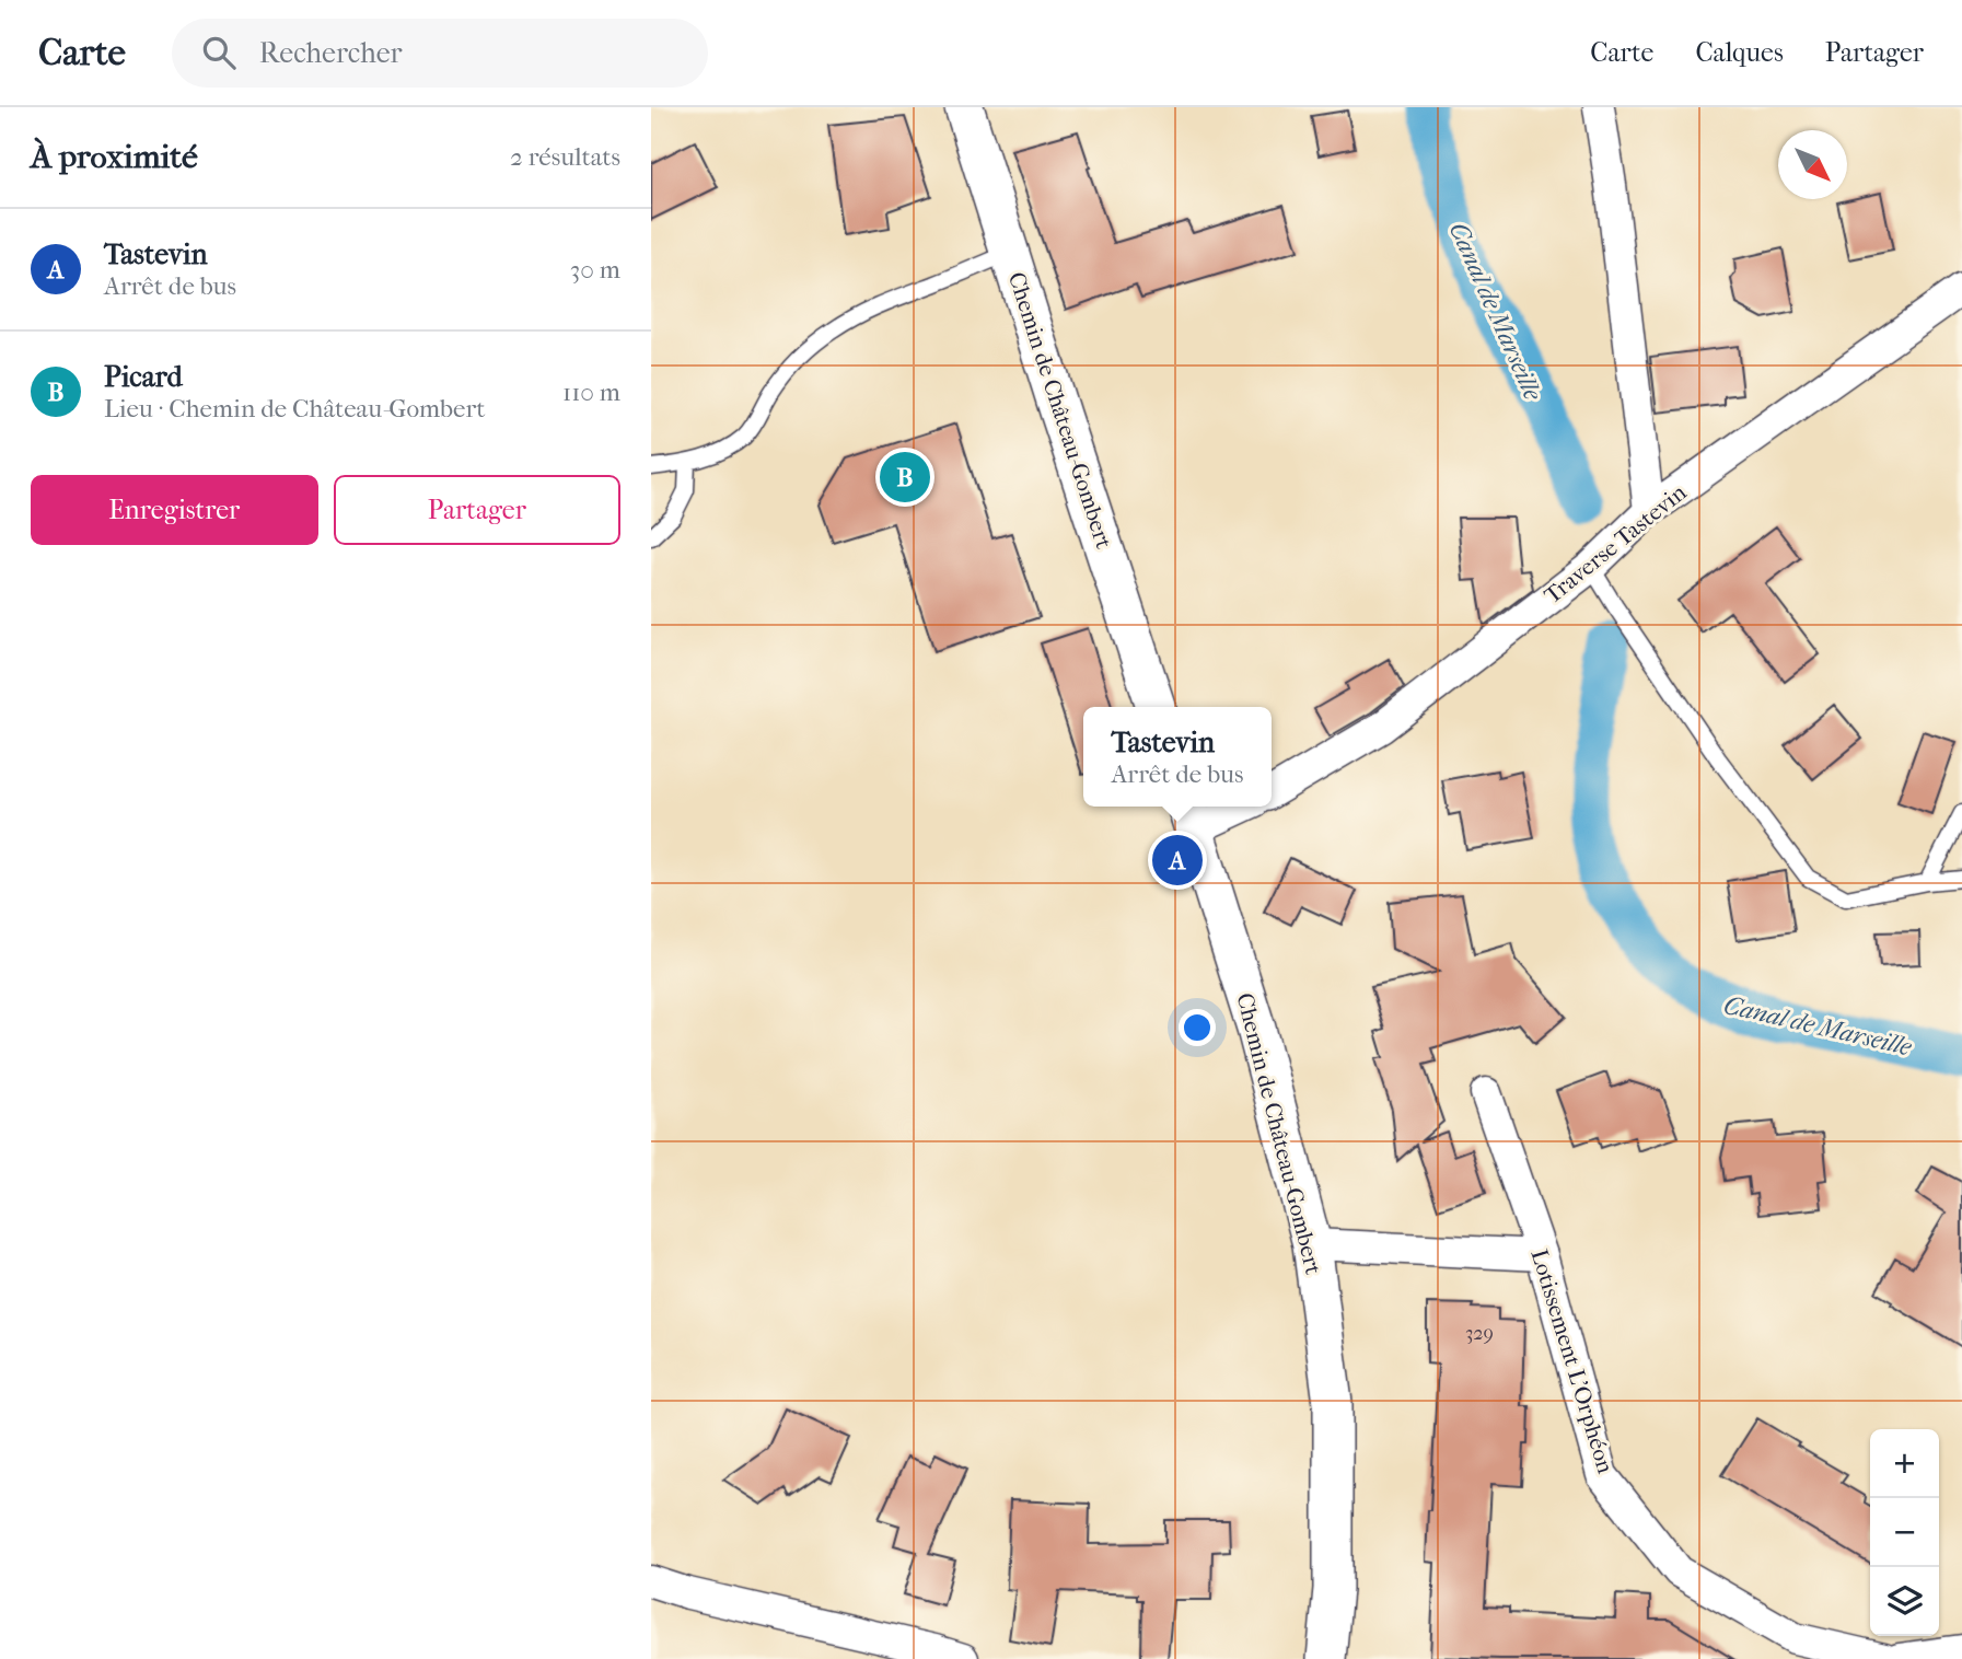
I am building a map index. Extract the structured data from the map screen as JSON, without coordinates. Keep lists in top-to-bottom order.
{
  "streets": {
    "street": ["Chemin de Château-Gombert", "Traverse Tastevin", "Lotissement L'Orphéon"]
  },
  "water": ["Canal de Marseille"],
  "house_numbers": ["329"],
  "north": "bottom right",
  "page": {
    "header": "Carte",
    "search": "Rechercher",
    "nav": ["Carte", "Calques", "Partager"],
    "heading": ["À proximité", "2 résultats"],
    "list": [
      {
        "mark": "A",
        "name": "Tastevin",
        "note": "Arrêt de bus",
        "value": "30 m"
      },
      {
        "mark": "B",
        "name": "Picard",
        "note": "Lieu · Chemin de Château-Gombert",
        "value": "110 m"
      }
    ],
    "pins": ["B", "A"],
    "buttons": ["Enregistrer", "Partager"],
    "popup": ["Tastevin", "Arrêt de bus"],
    "map_buttons": ["+", "−"]
  }
}
